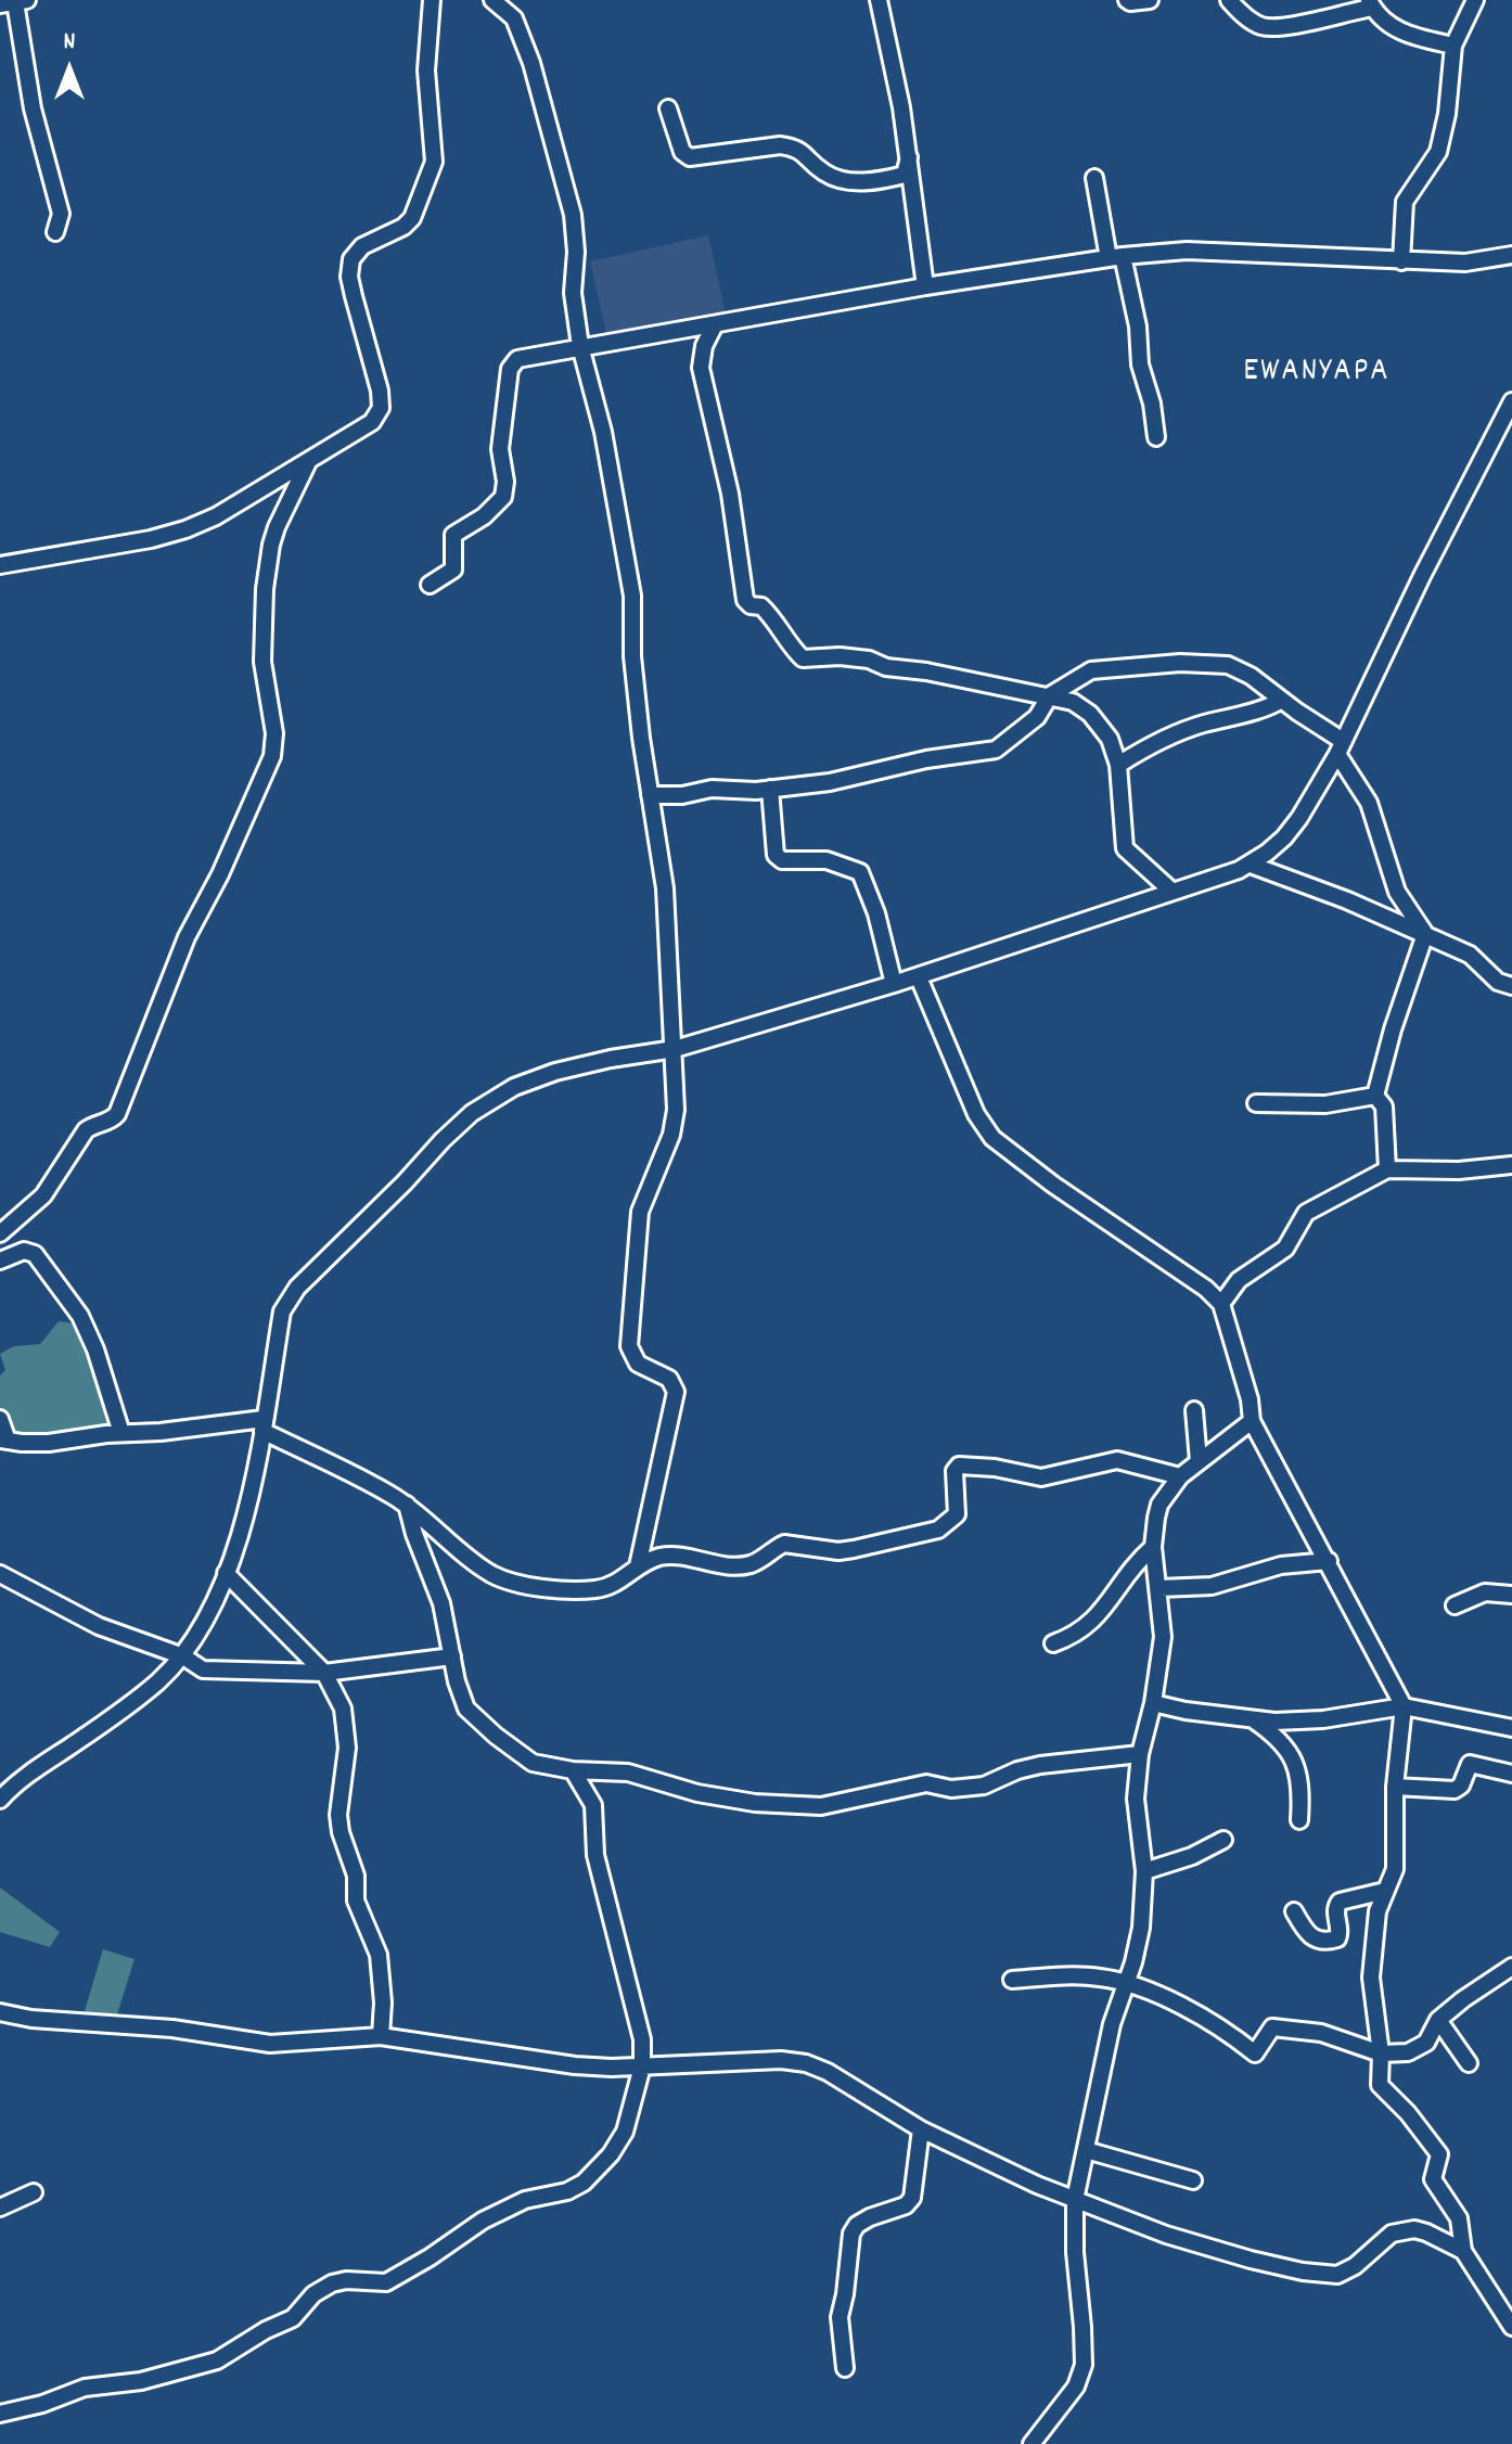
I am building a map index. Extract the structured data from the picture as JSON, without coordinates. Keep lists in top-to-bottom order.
{
  "districts": ["EWANYAPA"],
  "north": "top"
}
